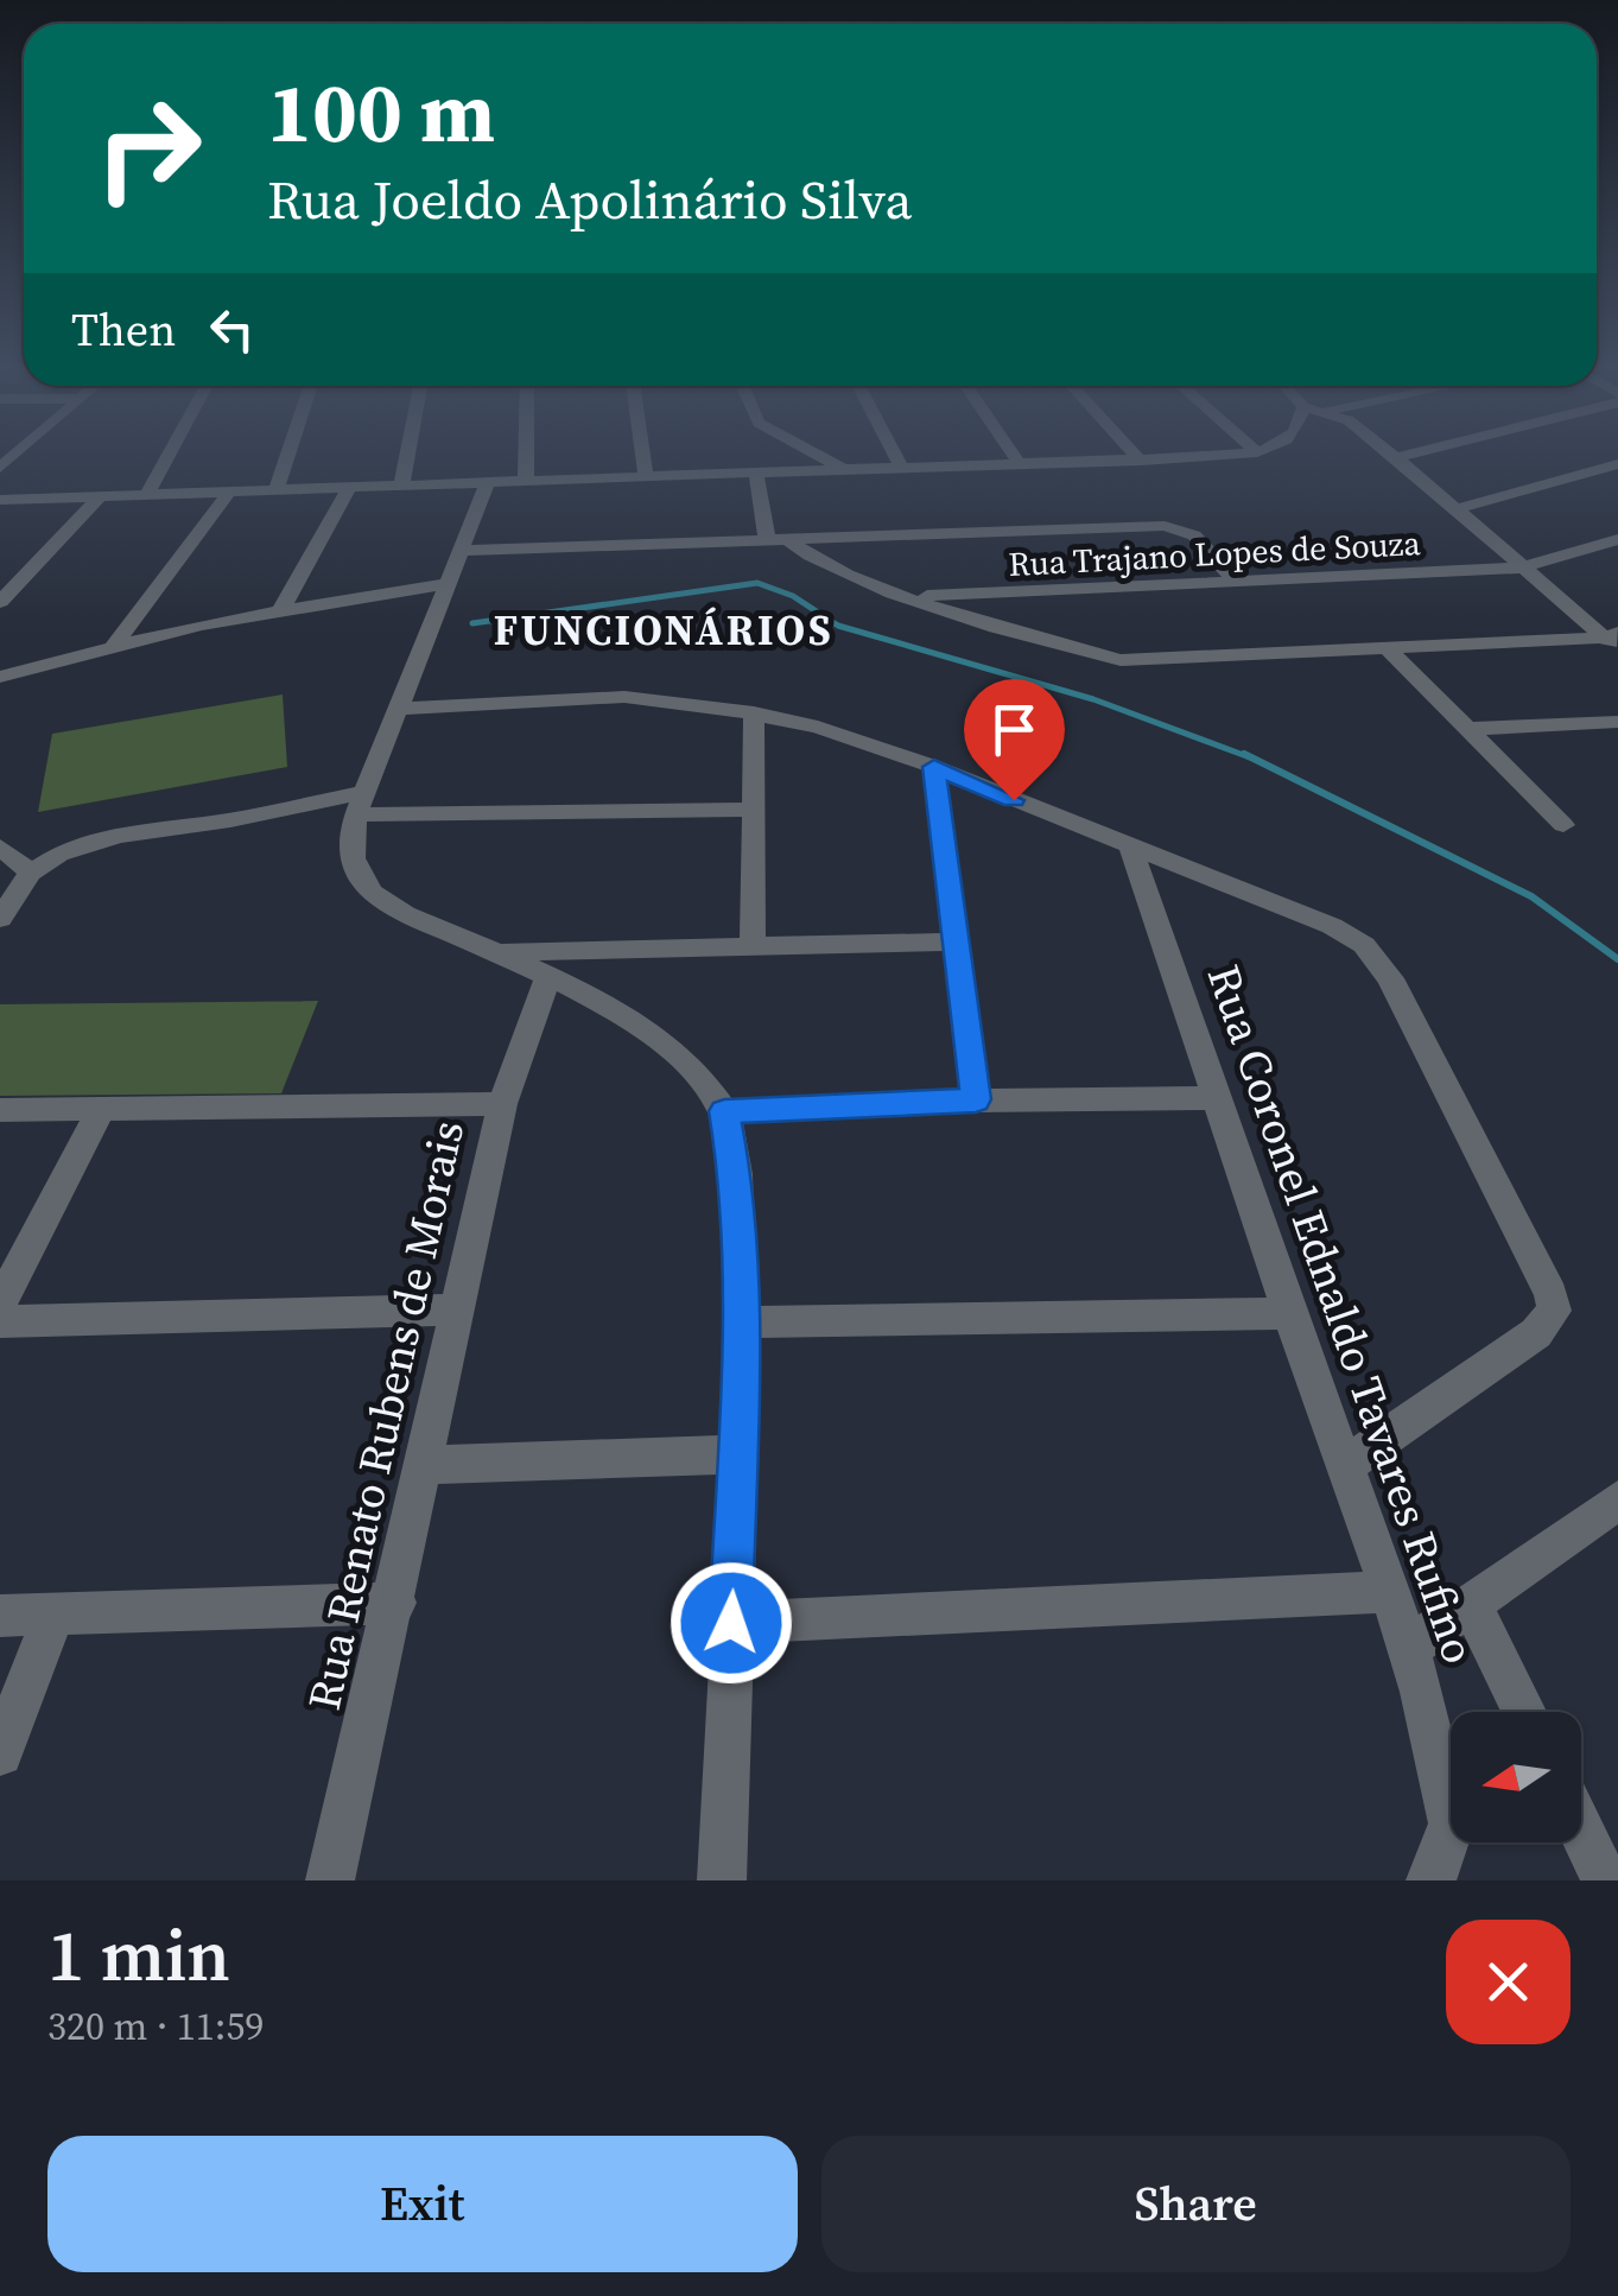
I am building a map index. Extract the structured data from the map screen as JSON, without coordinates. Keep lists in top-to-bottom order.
{
  "streets": {
    "street": ["Rua Trajano Lopes de Souza", "Rua Coronel Ednaldo Tavares Rufino", "Rua Renato Rubens de Morais"]
  },
  "districts": ["FUNCIONÁRIOS"],
  "north": "left",
  "page": {
    "turn": ["100 m", "Rua Joeldo Apolinário Silva"],
    "then": "Then",
    "heading": ["1 min", "320 m · 11:59"],
    "buttons": ["Exit", "Share"]
  }
}
